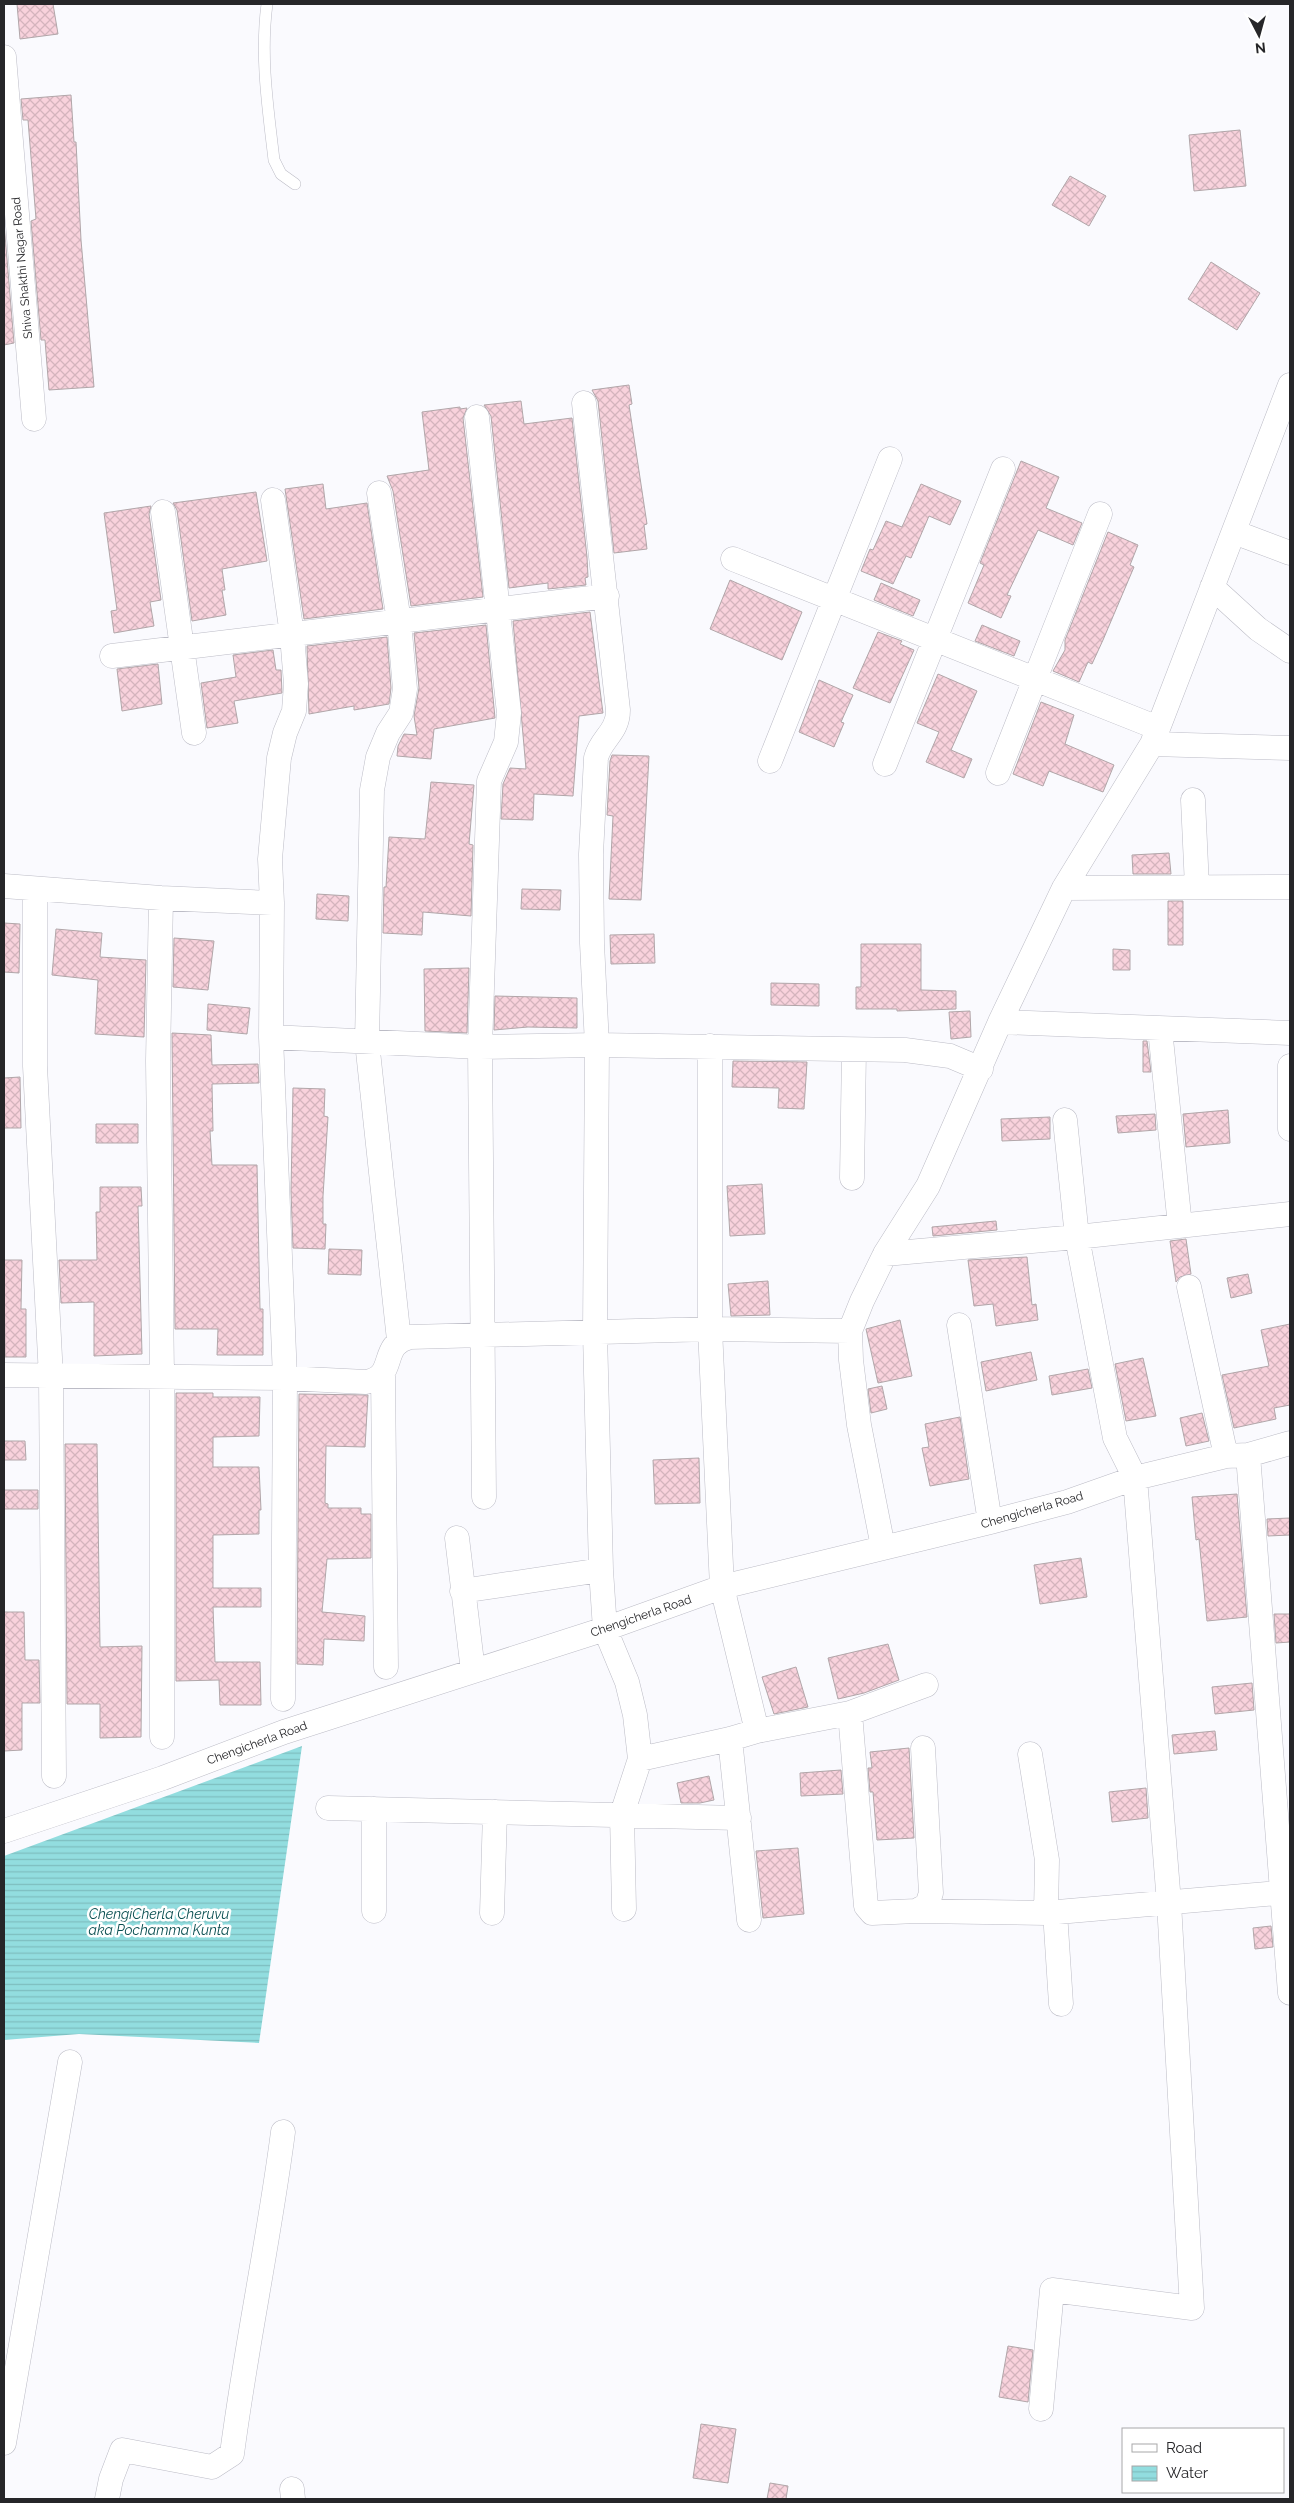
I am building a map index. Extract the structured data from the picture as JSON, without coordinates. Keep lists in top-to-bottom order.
{
  "streets": {
    "street": ["Shiva Shakthi Nagar Road", "Chengicherla Road"]
  },
  "water": ["ChengiCherla Cheruvu aka Pochamma Kunta"],
  "legend": ["Road", "Water"],
  "north": "bottom"
}
